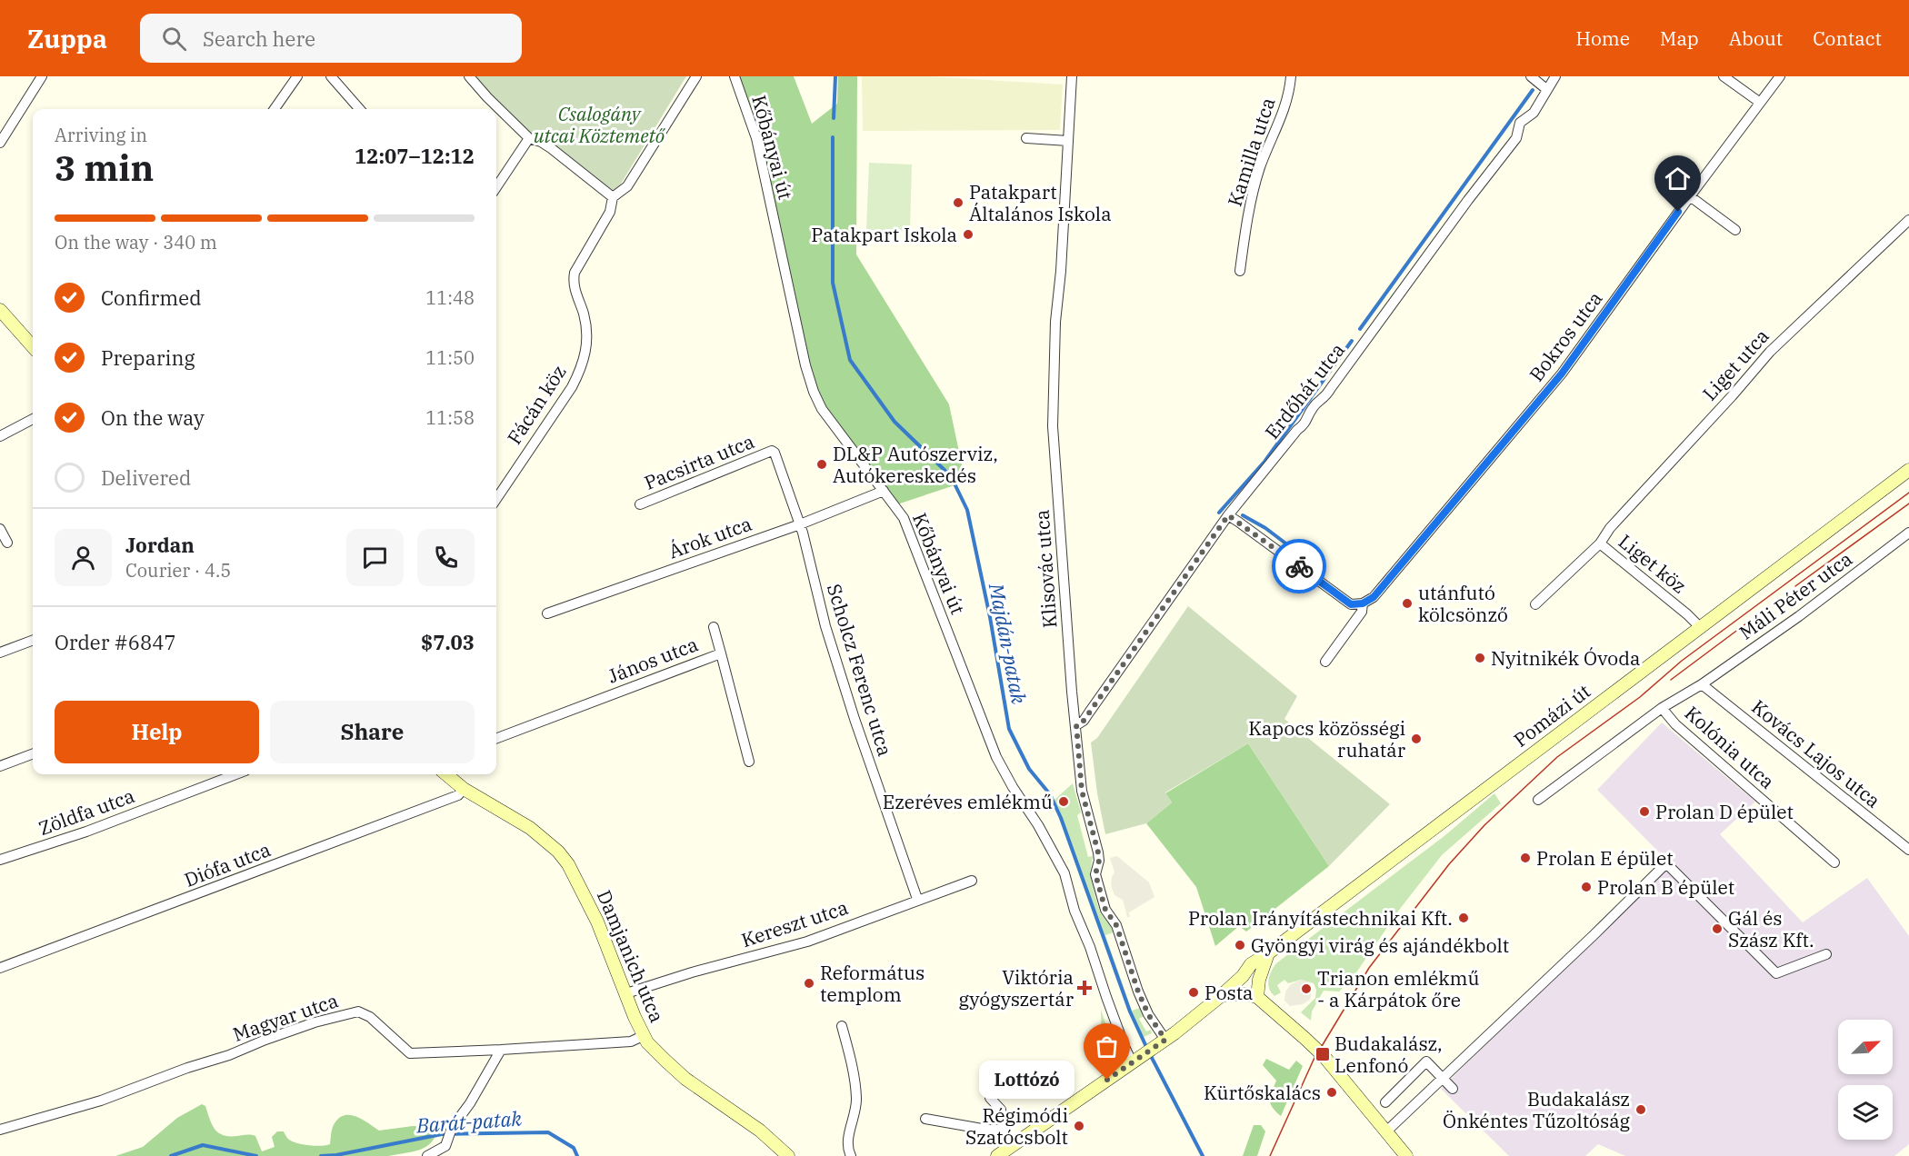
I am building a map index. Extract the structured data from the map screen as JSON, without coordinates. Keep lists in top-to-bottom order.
{
  "streets": {
    "main road": ["Pomázi út", "Damjanich utca"],
    "street": [
      "Kőbányai út",
      "Kamilla utca",
      "Bokros utca",
      "Liget utca",
      "Erdőhát utca",
      "Fácán köz",
      "Pacsirta utca",
      "Árok utca",
      "Liget köz",
      "Klisovác utca",
      "Máli Péter utca",
      "János utca",
      "Scholcz Ferenc utca",
      "Kolónia utca",
      "Kovács Lajos utca",
      "Zöldfa utca",
      "Diófa utca",
      "Kereszt utca",
      "Magyar utca"
    ]
  },
  "crossings": [
    ["Kőbányai út", "Árok utca"],
    ["Kőbányai út", "Pomázi út"],
    ["Liget utca", "Liget köz"],
    ["Erdőhát utca", "Klisovác utca"],
    ["Pacsirta utca", "Scholcz Ferenc utca"],
    ["Árok utca", "Scholcz Ferenc utca"],
    ["Liget köz", "Pomázi út"],
    ["Klisovác utca", "Pomázi út"],
    ["Máli Péter utca", "Kolónia utca"],
    ["Máli Péter utca", "Kovács Lajos utca"],
    ["Scholcz Ferenc utca", "Kereszt utca"],
    ["Kolónia utca", "Kovács Lajos utca"],
    ["Diófa utca", "Damjanich utca"],
    ["Kereszt utca", "Damjanich utca"],
    ["Damjanich utca", "Magyar utca"]
  ],
  "water": ["Majdán-patak", "Barát-patak"],
  "parks": ["Csalogány utcai Köztemető"],
  "places": {
    "other": [
      "Patakpart Általános Iskola",
      "Patakpart Iskola",
      "DL&P Autószerviz, Autókereskedés",
      "utánfutó kölcsönző",
      "Nyitnikék Óvoda",
      "Kapocs közösségi ruhatár",
      "Ezeréves emlékmű",
      "Prolan D épület",
      "Prolan E épület",
      "Prolan B épület",
      "Prolan Irányítástechnikai Kft.",
      "Gál és Szász Kft.",
      "Gyöngyi virág és ajándékbolt",
      "Református templom",
      "Trianon emlékmű - a Kárpátok őre",
      "Posta",
      "Lottózó",
      "Kürtőskalács",
      "Budakalász Önkéntes Tűzoltóság",
      "Régimódi Szatócsbolt"
    ],
    "health": ["Viktória gyógyszertár"],
    "transit": ["Budakalász, Lenfonó"]
  },
  "north": "top right",
  "page": {
    "header": "Zuppa",
    "search": "Search here",
    "nav": [
      "Home",
      "Map",
      "About",
      "Contact"
    ],
    "heading": ["3 min", "Arriving in", "12:07–12:12"],
    "panel": [
      "Jordan",
      "Courier · 4.5",
      "Order #6847",
      "$7.03"
    ],
    "bar": "On the way · 340 m",
    "list": [
      ["Confirmed", "11:48"],
      ["Preparing", "11:50"],
      ["On the way", "11:58"],
      "Delivered"
    ],
    "buttons": ["Help", "Share"],
    "bubble": "Lottózó"
  }
}
